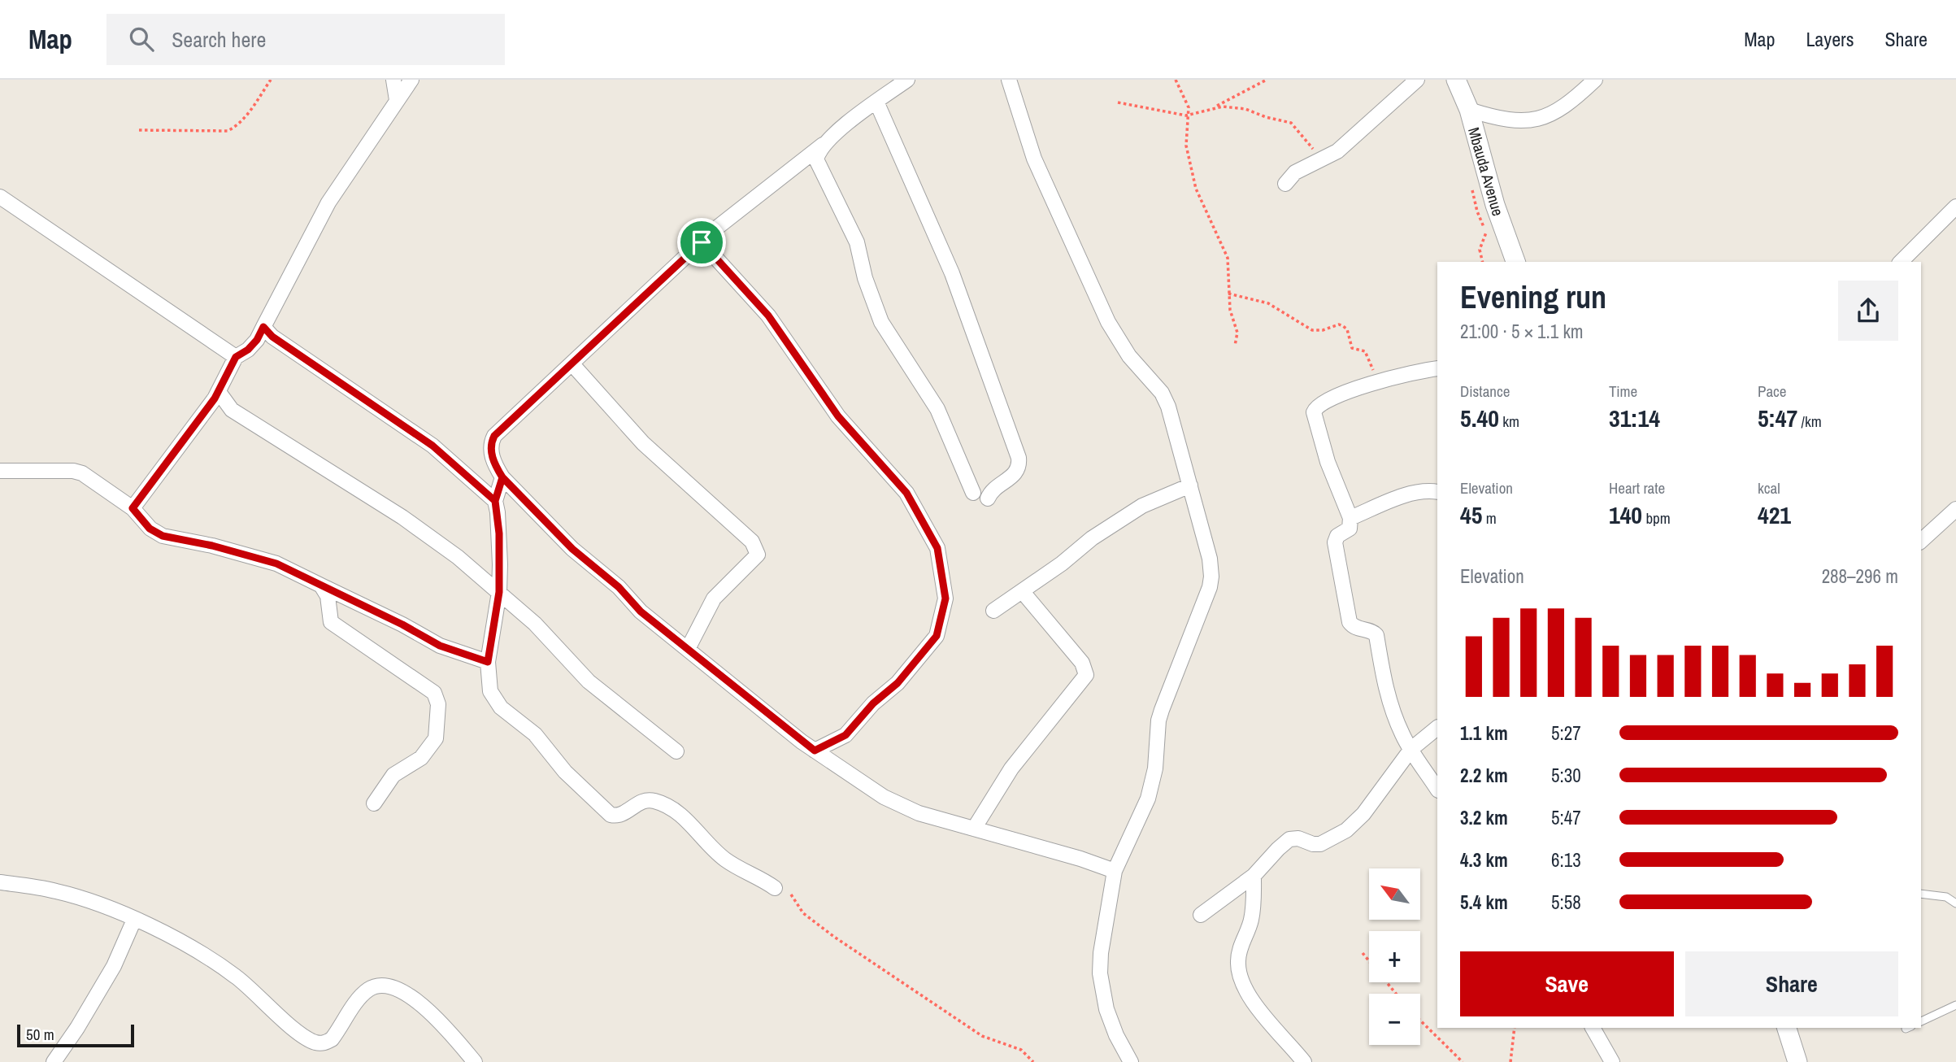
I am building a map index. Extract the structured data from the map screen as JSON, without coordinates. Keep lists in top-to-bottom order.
{
  "streets": {
    "street": ["Mbauda Avenue"]
  },
  "scale_bar": "50 m",
  "north": "top left",
  "page": {
    "header": "Map",
    "search": "Search here",
    "nav": ["Map", "Layers", "Share"],
    "heading": ["Evening run", "21:00 · 5 × 1.1 km"],
    "stats": [
      ["Distance", "5.40 km"],
      ["Time", "31:14"],
      ["Pace", "5:47 /km"],
      ["Elevation", "45 m"],
      ["Heart rate", "140 bpm"],
      ["kcal", "421"]
    ],
    "chart": ["Elevation", "288–296 m"],
    "list": [
      {
        "name": "1.1 km",
        "note": "5:27"
      },
      {
        "name": "2.2 km",
        "note": "5:30"
      },
      {
        "name": "3.2 km",
        "note": "5:47"
      },
      {
        "name": "4.3 km",
        "note": "6:13"
      },
      {
        "name": "5.4 km",
        "note": "5:58"
      }
    ],
    "map_buttons": ["+", "−"],
    "buttons": ["Save", "Share"],
    "scale": "50 m"
  }
}
